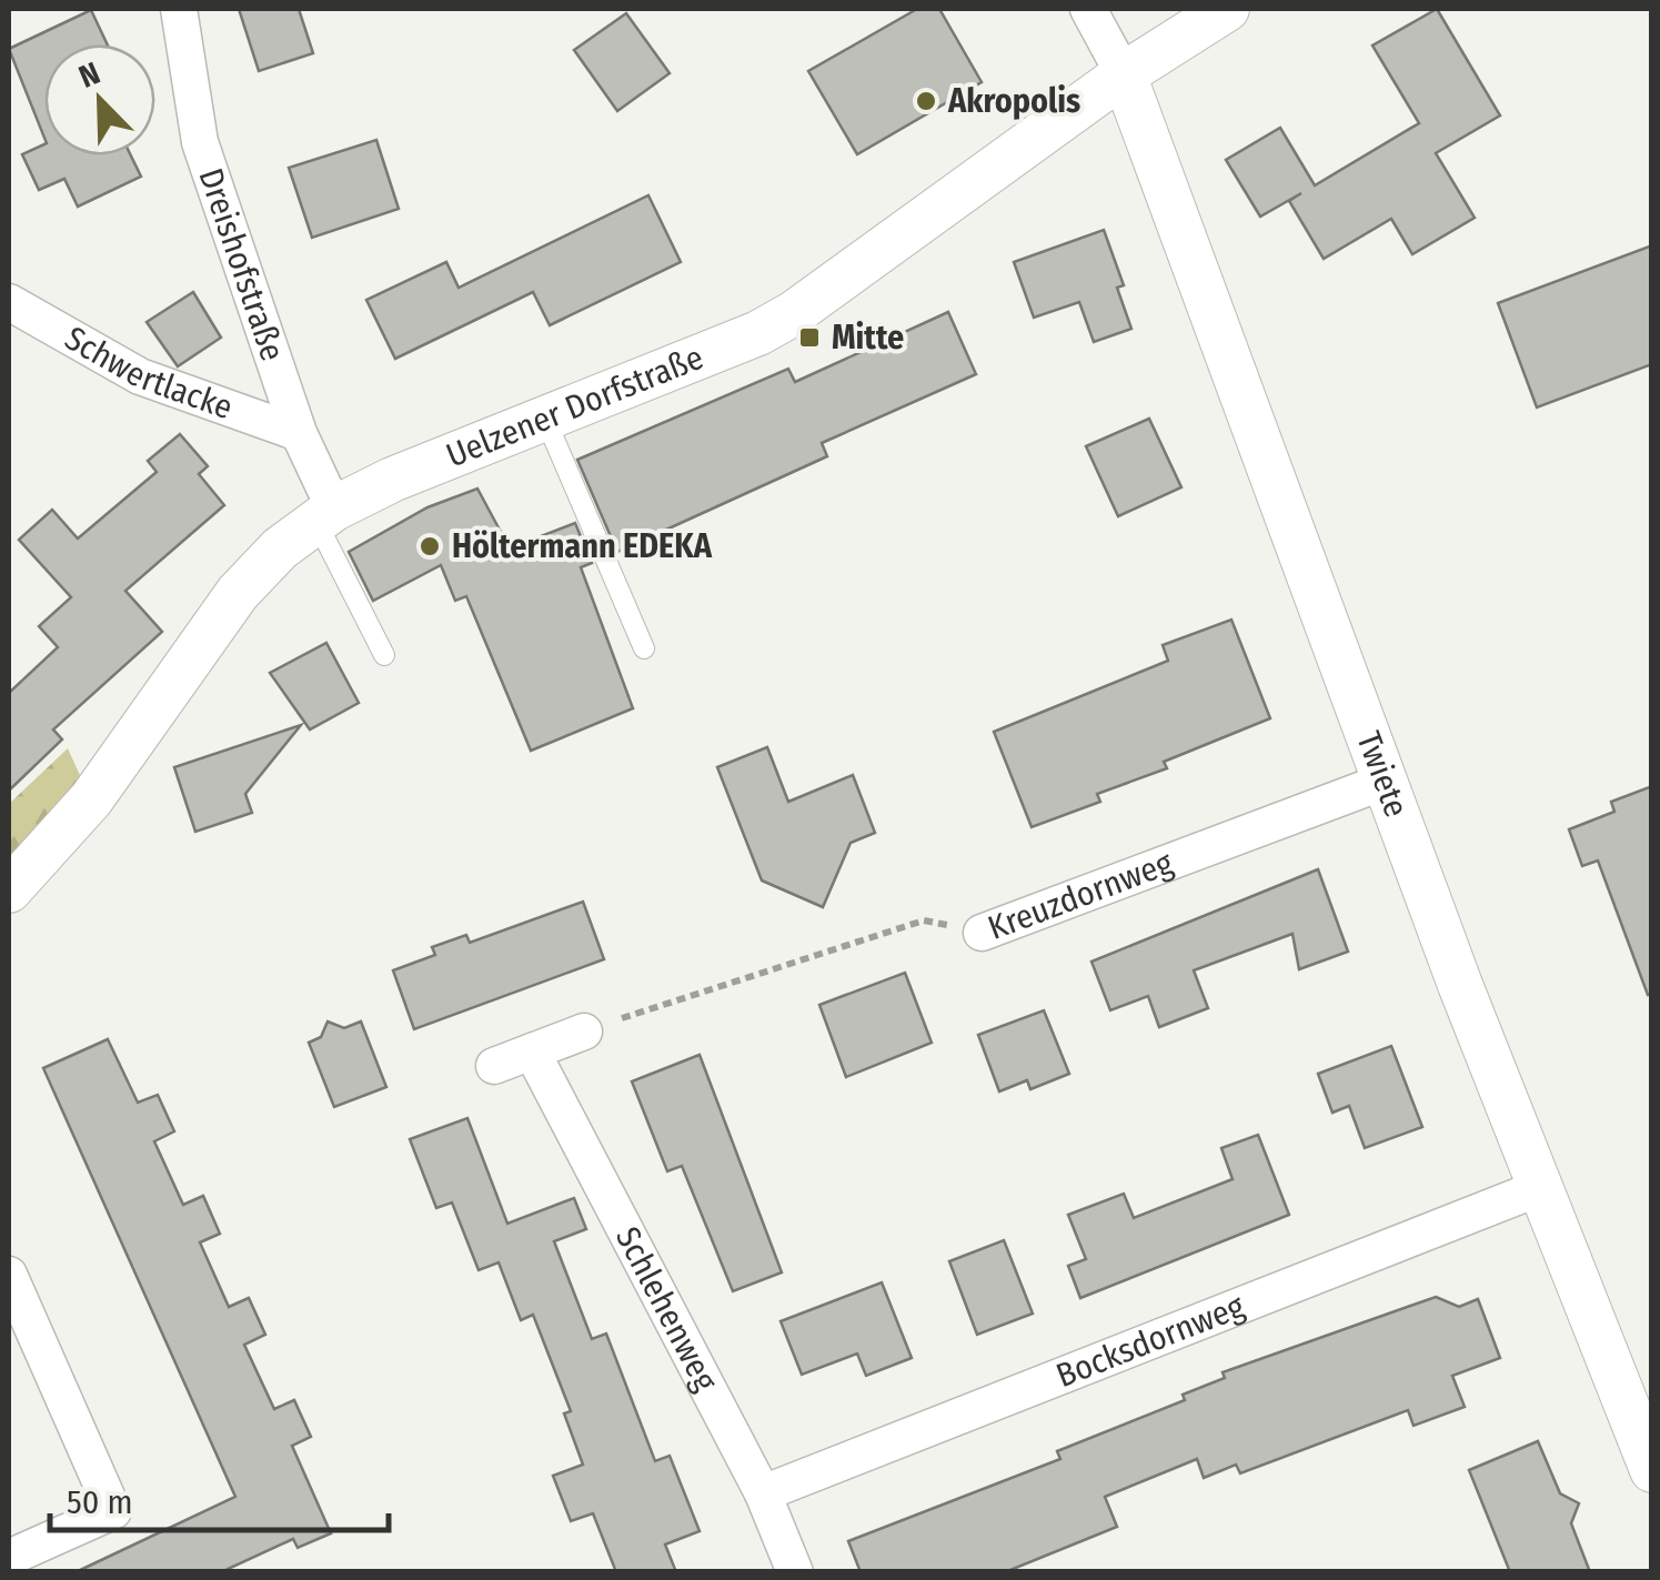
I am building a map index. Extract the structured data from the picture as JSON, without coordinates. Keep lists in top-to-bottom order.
{
  "streets": {
    "street": [
      "Dreishofstraße",
      "Schwertlacke",
      "Uelzener Dorfstraße",
      "Twiete",
      "Kreuzdornweg",
      "Schlehenweg",
      "Bocksdornweg"
    ]
  },
  "crossings": [
    ["Dreishofstraße", "Schwertlacke"],
    ["Dreishofstraße", "Uelzener Dorfstraße"],
    ["Uelzener Dorfstraße", "Twiete"],
    ["Twiete", "Kreuzdornweg"],
    ["Twiete", "Bocksdornweg"],
    ["Schlehenweg", "Bocksdornweg"]
  ],
  "places": {
    "other": ["Akropolis", "Höltermann EDEKA"],
    "transit": ["Mitte"]
  },
  "scale_bar": "50 m",
  "north": "top left"
}
